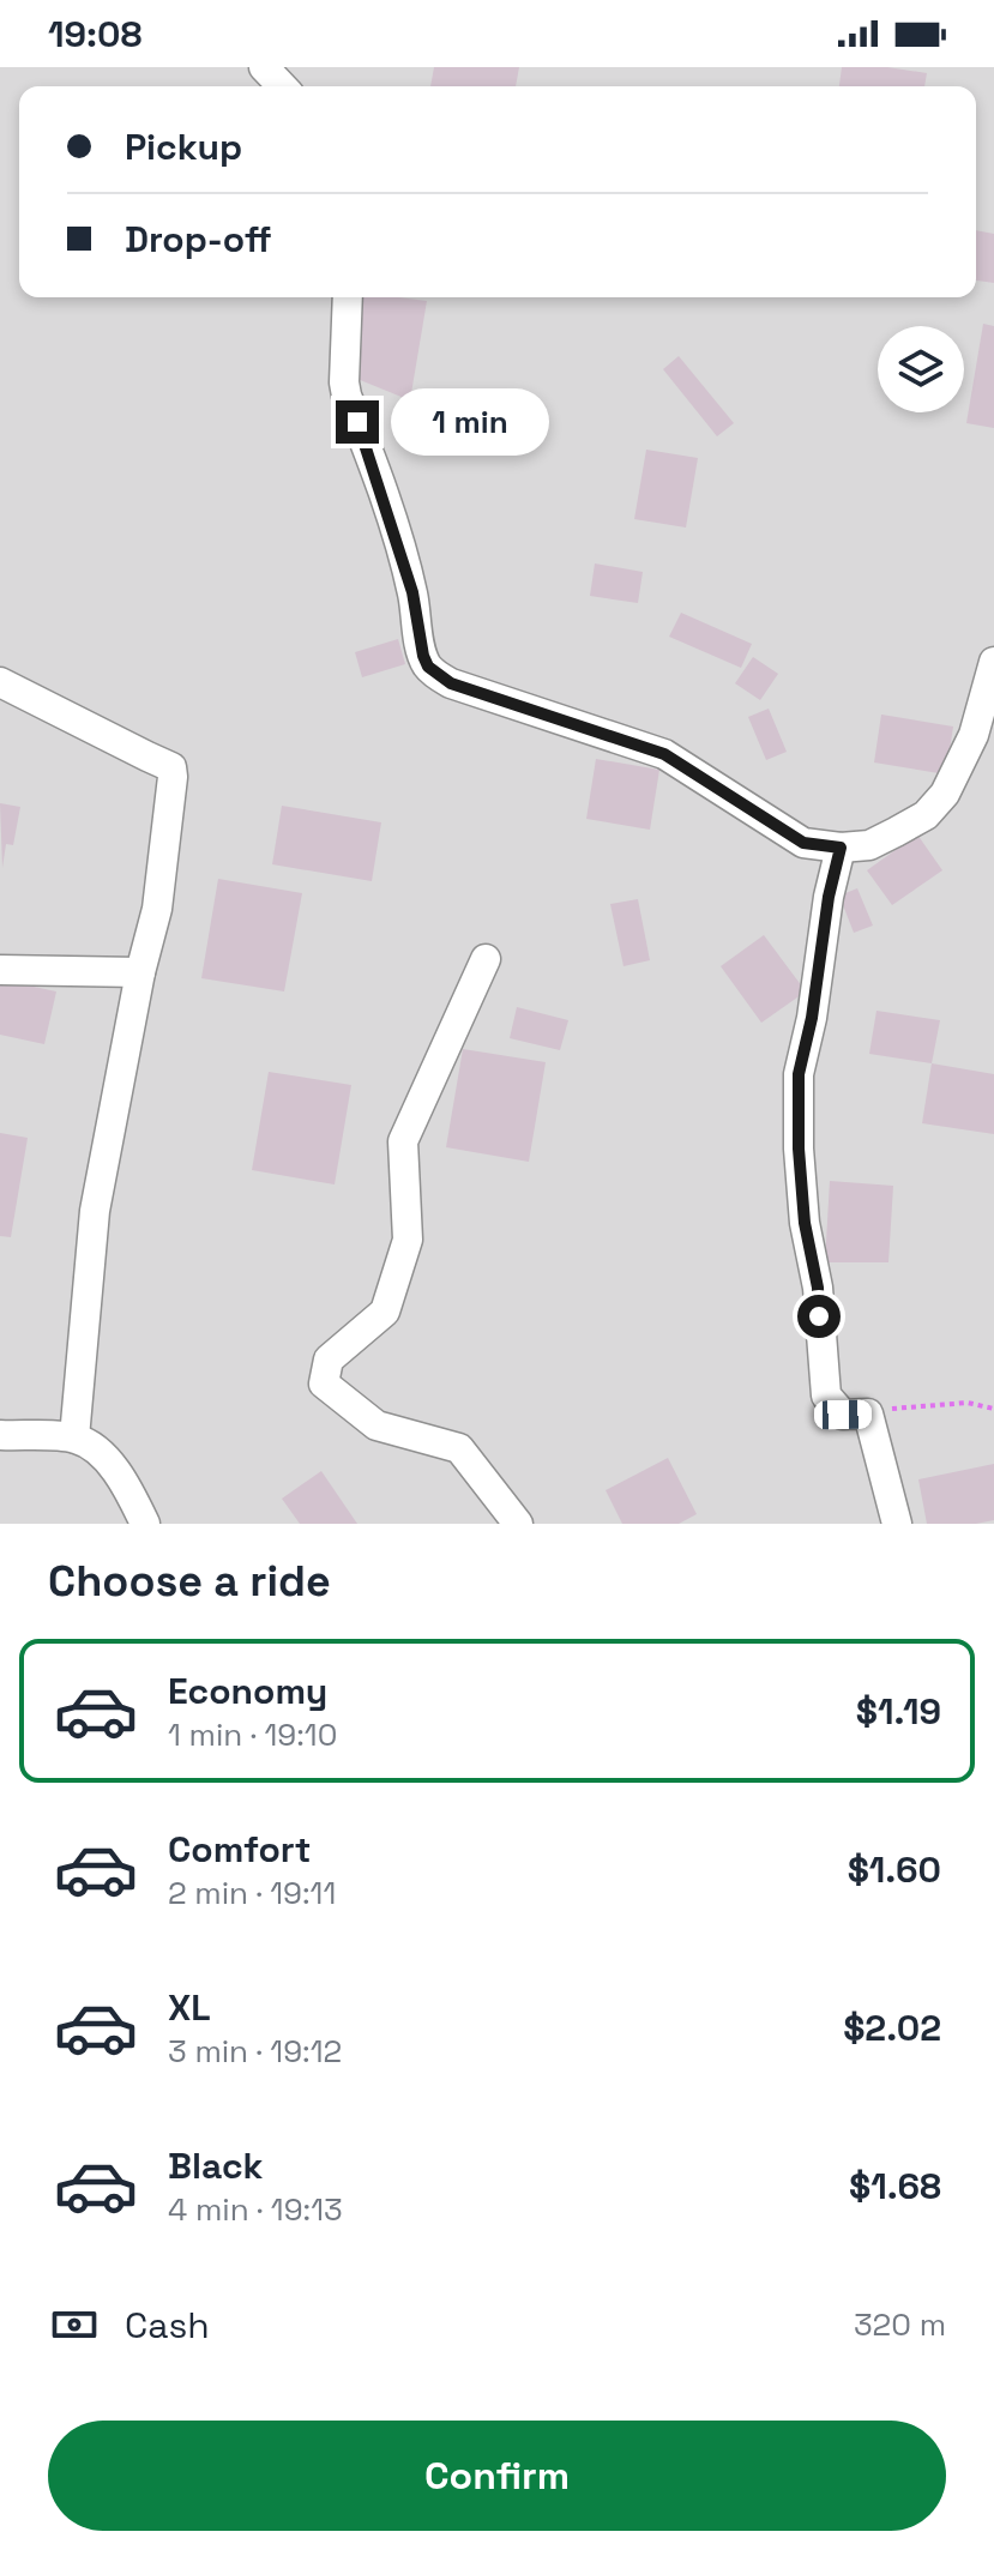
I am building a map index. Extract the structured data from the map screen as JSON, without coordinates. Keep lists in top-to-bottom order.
{
  "page": {
    "status": "19:08",
    "banner": ["Pickup", "Drop-off"],
    "bubble": "1 min",
    "heading": "Choose a ride",
    "list": [
      {
        "name": "Economy",
        "note": "1 min · 19:10",
        "value": "$1.19"
      },
      {
        "name": "Comfort",
        "note": "2 min · 19:11",
        "value": "$1.60"
      },
      {
        "name": "XL",
        "note": "3 min · 19:12",
        "value": "$2.02"
      },
      {
        "name": "Black",
        "note": "4 min · 19:13",
        "value": "$1.68"
      }
    ],
    "pay": ["Cash", "320 m"],
    "buttons": "Confirm"
  }
}
